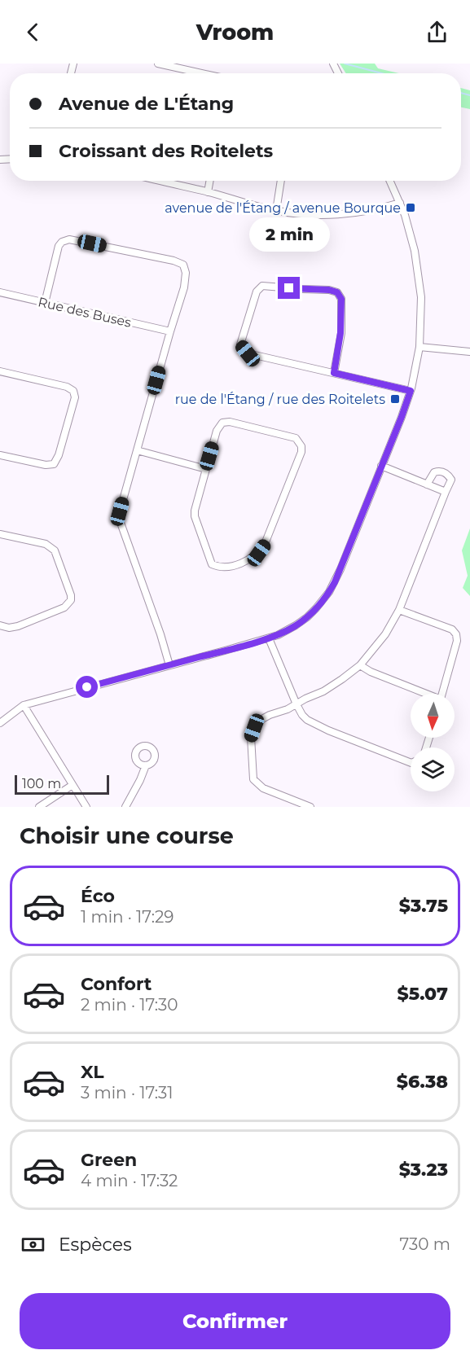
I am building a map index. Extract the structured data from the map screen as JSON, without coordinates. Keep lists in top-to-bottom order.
{
  "streets": {
    "street": ["Rue des Buses"]
  },
  "places": {
    "transit": ["avenue de l'Étang / avenue Bourque", "rue de l'Étang / rue des Roitelets"]
  },
  "scale_bar": "100 m",
  "north": "bottom",
  "page": {
    "header": "Vroom",
    "banner": ["Avenue de L'Étang", "Croissant des Roitelets"],
    "bubble": "2 min",
    "scale": "100 m",
    "heading": "Choisir une course",
    "list": [
      {
        "name": "Éco",
        "note": "1 min · 17:29",
        "value": "$3.75"
      },
      {
        "name": "Confort",
        "note": "2 min · 17:30",
        "value": "$5.07"
      },
      {
        "name": "XL",
        "note": "3 min · 17:31",
        "value": "$6.38"
      },
      {
        "name": "Green",
        "note": "4 min · 17:32",
        "value": "$3.23"
      }
    ],
    "pay": ["Espèces", "730 m"],
    "buttons": "Confirmer"
  }
}
